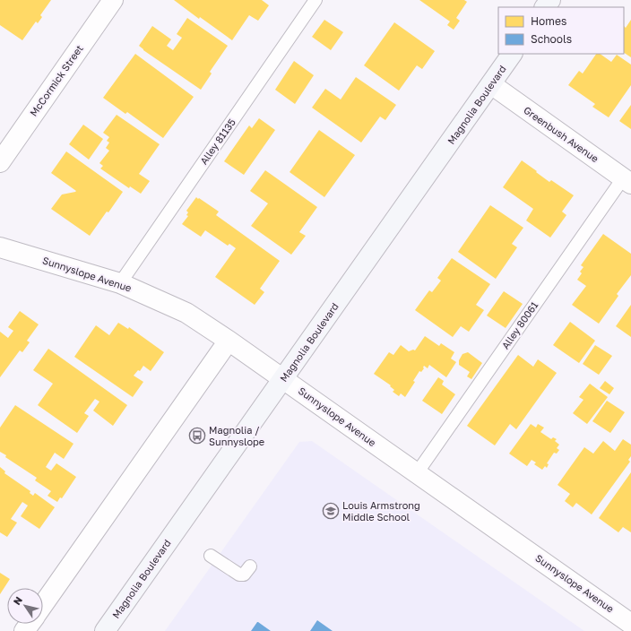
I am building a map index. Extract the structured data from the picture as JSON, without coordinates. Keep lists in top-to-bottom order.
{
  "streets": {
    "main road": ["Magnolia Boulevard"],
    "street": ["McCormick Street", "Greenbush Avenue", "Sunnyslope Avenue"],
    "lane": ["Alley 81135", "Alley 80061"]
  },
  "crossings": [
    ["Magnolia Boulevard", "Greenbush Avenue"],
    ["Magnolia Boulevard", "Sunnyslope Avenue"],
    ["Greenbush Avenue", "Alley 80061"],
    ["Alley 81135", "Sunnyslope Avenue"],
    ["Sunnyslope Avenue", "Alley 80061"]
  ],
  "places": {
    "bus stop": ["Magnolia / Sunnyslope"],
    "school or university": ["Louis Armstrong Middle School"]
  },
  "legend": ["Homes", "Schools"],
  "north": "top left"
}
